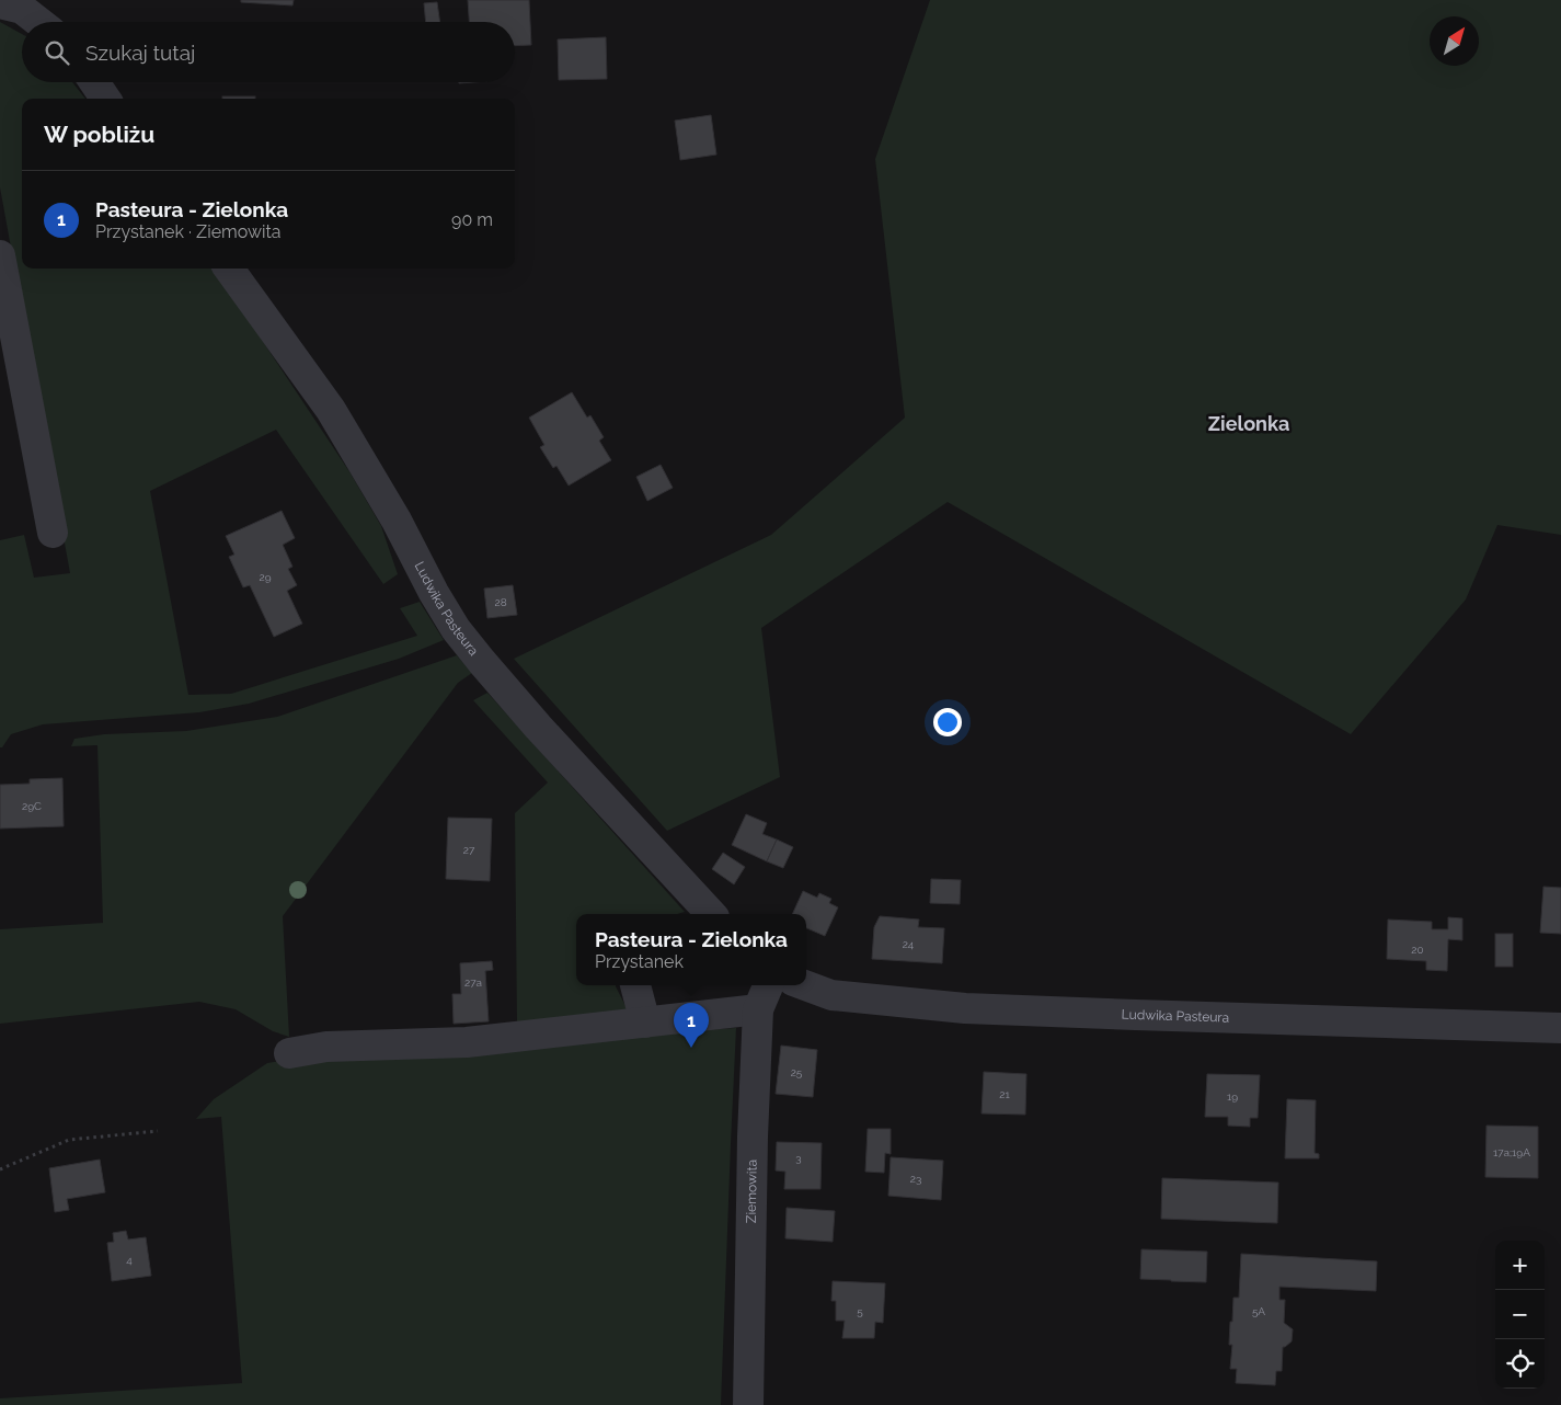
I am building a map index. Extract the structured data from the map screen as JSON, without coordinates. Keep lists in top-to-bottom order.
{
  "streets": {
    "street": ["Ludwika Pasteura", "Ziemowita"]
  },
  "districts": ["Zielonka"],
  "house_numbers": [
    "29",
    "28",
    "29C",
    "27",
    "24",
    "20",
    "27a",
    "25",
    "21",
    "19",
    "17a;19A",
    "3",
    "23",
    "4",
    "5",
    "5A"
  ],
  "north": "top right",
  "page": {
    "search": "Szukaj tutaj",
    "heading": "W pobliżu",
    "list": [
      {
        "mark": "1",
        "name": "Pasteura - Zielonka",
        "note": "Przystanek · Ziemowita",
        "value": "90 m"
      }
    ],
    "popup": ["Pasteura - Zielonka", "Przystanek"],
    "pins": "1",
    "map_buttons": ["+", "−"]
  }
}
